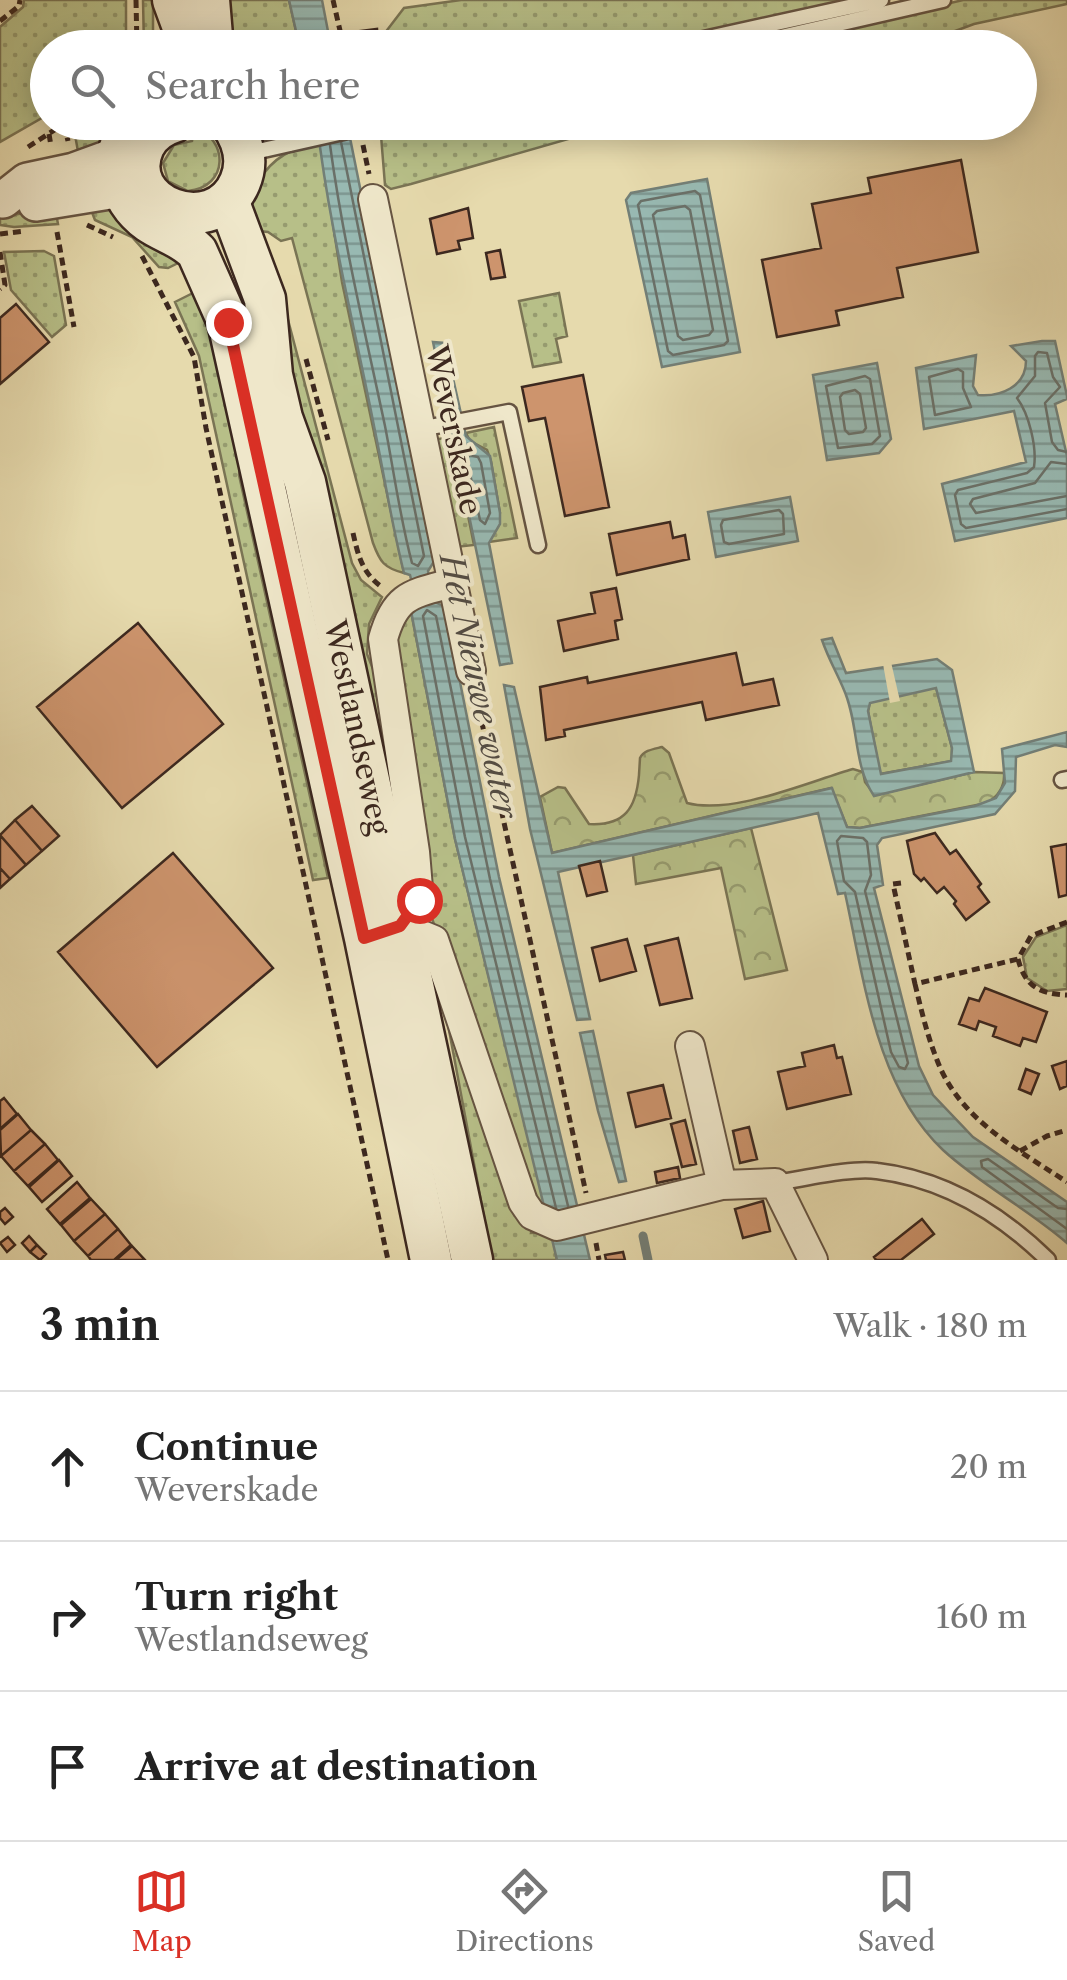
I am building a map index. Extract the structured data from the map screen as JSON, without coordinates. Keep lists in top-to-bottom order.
{
  "streets": {
    "main road": ["Westlandseweg"],
    "street": ["Weverskade"]
  },
  "water": ["Het Nieuwe water"],
  "page": {
    "search": "Search here",
    "heading": ["3 min", "Walk · 180 m"],
    "list": [
      ["Continue", "Weverskade", "20 m"],
      ["Turn right", "Westlandseweg", "160 m"],
      "Arrive at destination"
    ],
    "nav": ["Map", "Directions", "Saved"]
  }
}
